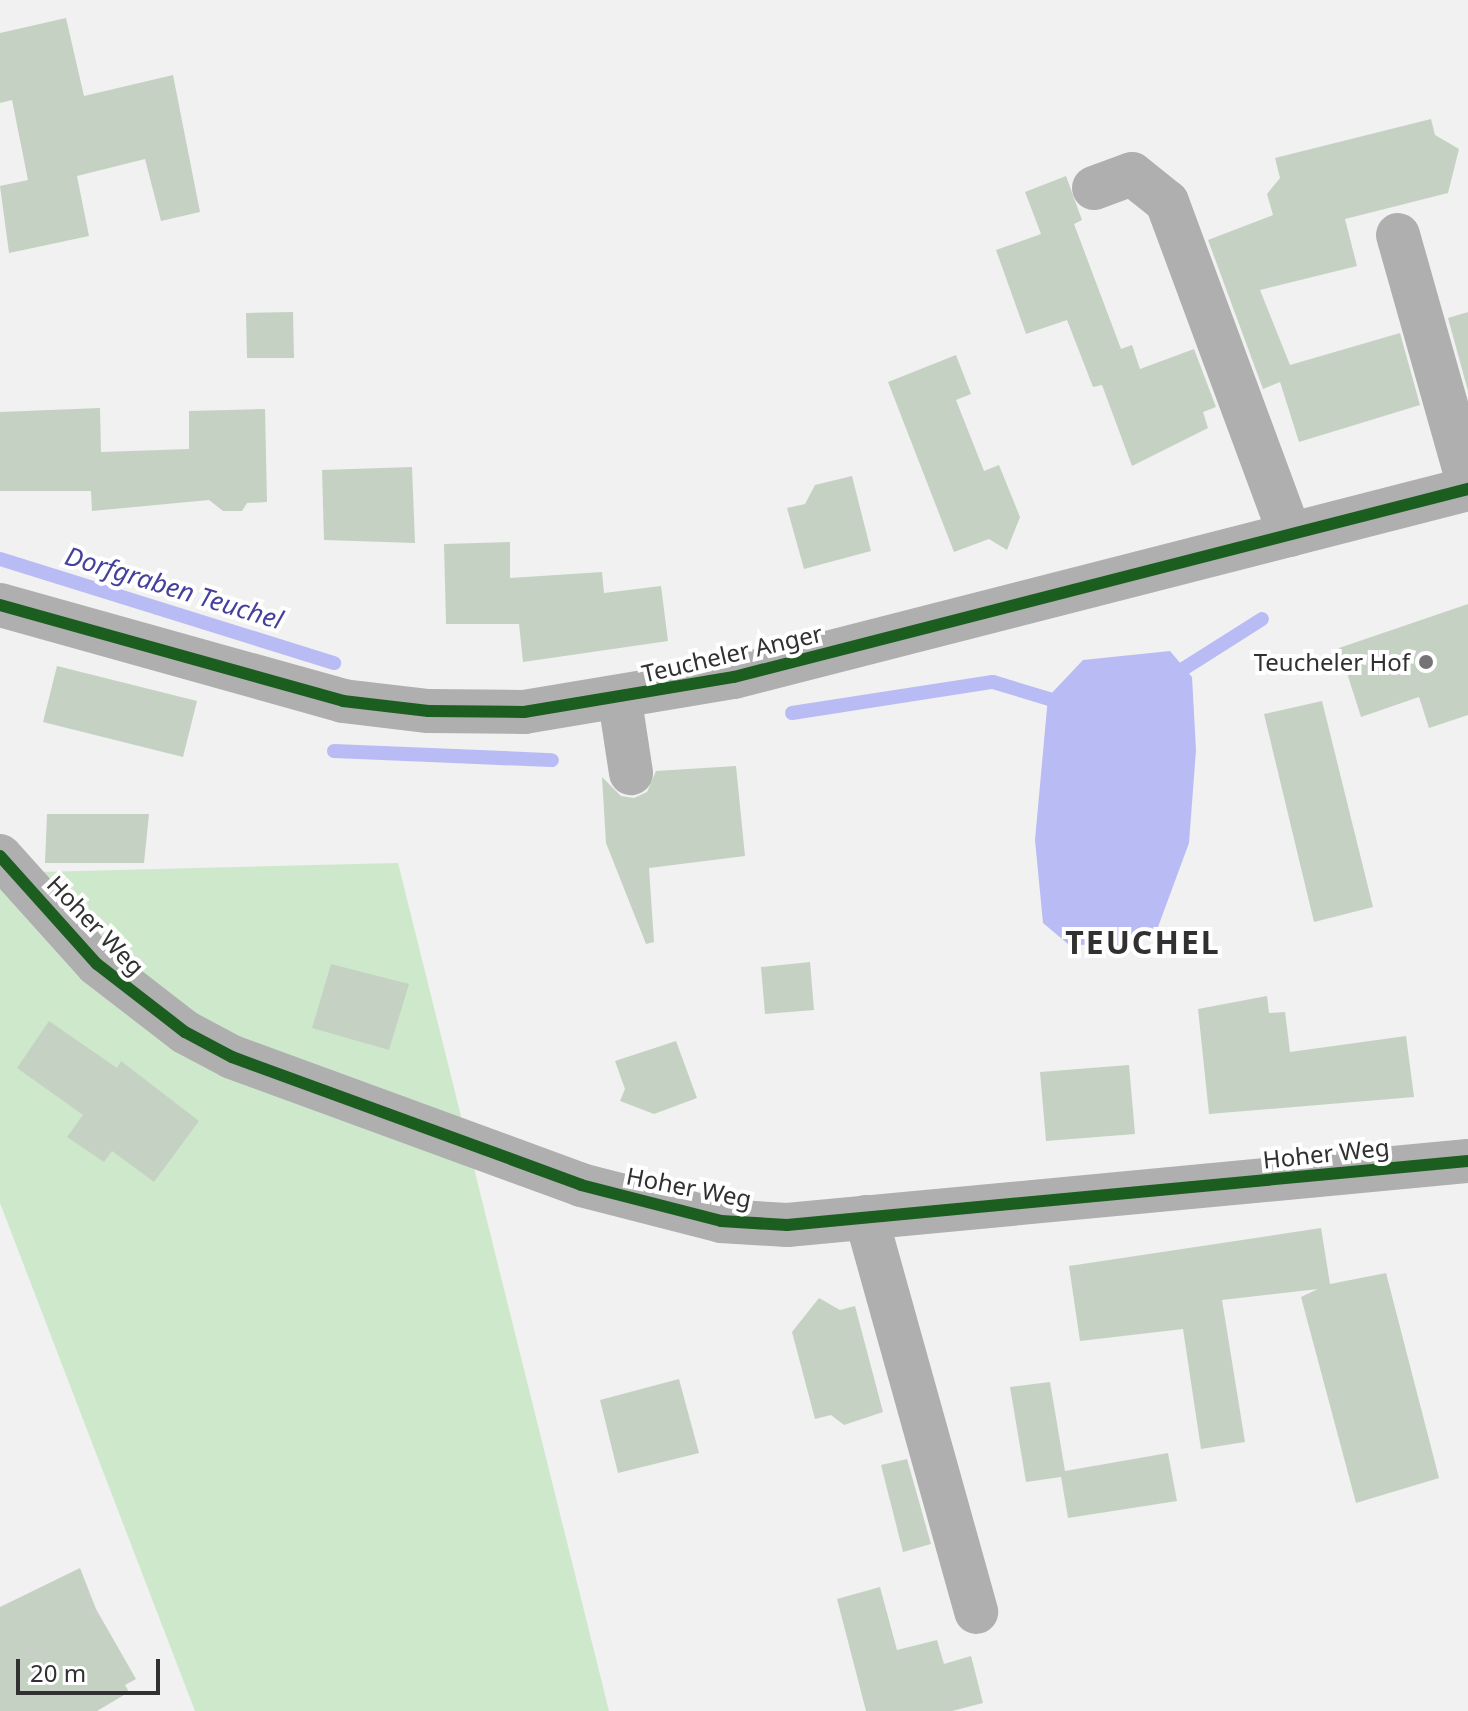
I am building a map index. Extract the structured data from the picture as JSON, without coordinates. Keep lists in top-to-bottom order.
{
  "streets": {
    "street": ["Teucheler Anger", "Hoher Weg"]
  },
  "districts": ["TEUCHEL"],
  "water": ["Dorfgraben Teuchel"],
  "places": ["Teucheler Hof"],
  "scale_bar": "20 m"
}
